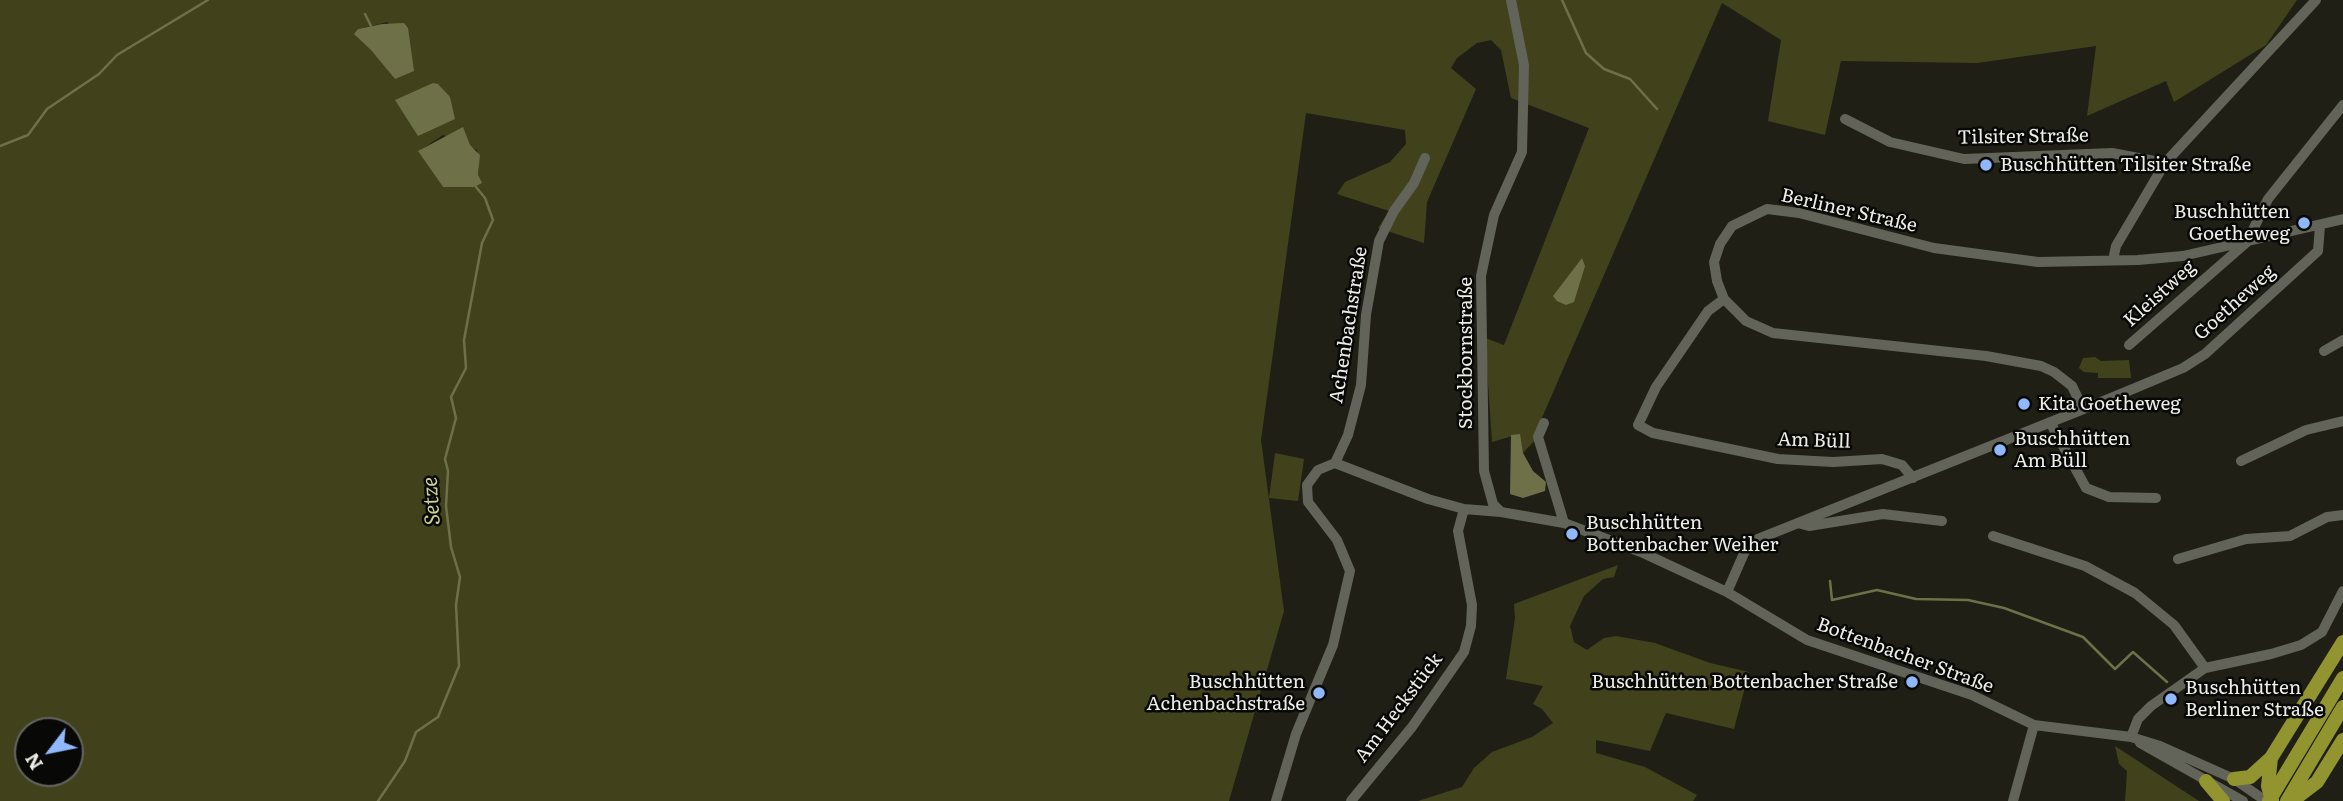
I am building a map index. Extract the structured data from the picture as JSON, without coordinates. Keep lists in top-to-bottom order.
{
  "streets": {
    "street": [
      "Tilsiter Straße",
      "Berliner Straße",
      "Kleistweg",
      "Goetheweg",
      "Achenbachstraße",
      "Stockbornstraße",
      "Am Büll",
      "Bottenbacher Straße",
      "Am Heckstück"
    ]
  },
  "crossings": [
    ["Berliner Straße", "Kleistweg"],
    ["Berliner Straße", "Goetheweg"],
    ["Berliner Straße", "Am Büll"],
    ["Goetheweg", "Am Büll"],
    ["Achenbachstraße", "Bottenbacher Straße"],
    ["Stockbornstraße", "Bottenbacher Straße"],
    ["Bottenbacher Straße", "Am Heckstück"]
  ],
  "water": ["Setze"],
  "places": [
    "Buschhütten Tilsiter Straße",
    "Buschhütten Goetheweg",
    "Kita Goetheweg",
    "Buschhütten Am Büll",
    "Buschhütten Bottenbacher Weiher",
    "Buschhütten Bottenbacher Straße",
    "Buschhütten Achenbachstraße",
    "Buschhütten Berliner Straße"
  ],
  "north": "bottom left"
}
